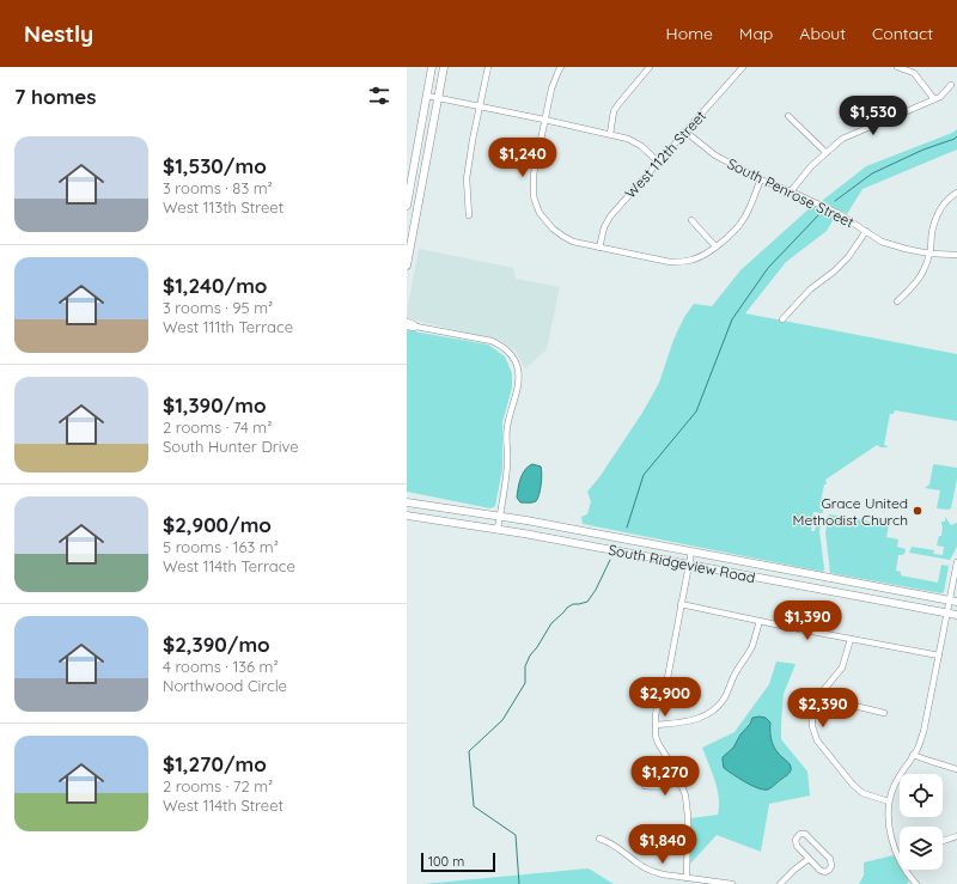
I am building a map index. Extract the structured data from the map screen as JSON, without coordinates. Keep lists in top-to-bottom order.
{
  "streets": {
    "main road": ["South Ridgeview Road"],
    "street": ["West 112th Street", "South Penrose Street"]
  },
  "crossings": [
    ["West 112th Street", "South Penrose Street"]
  ],
  "places": ["Grace United Methodist Church"],
  "scale_bar": "100 m",
  "page": {
    "header": "Nestly",
    "nav": [
      "Home",
      "Map",
      "About",
      "Contact"
    ],
    "heading": "7 homes",
    "price": [
      "$1,530",
      "$1,240",
      "$1,390",
      "$2,900",
      "$2,390",
      "$1,270",
      "$1,840"
    ],
    "list": [
      {
        "name": "$1,530/mo",
        "note": "3 rooms · 83 m² · West 113th Street"
      },
      {
        "name": "$1,240/mo",
        "note": "3 rooms · 95 m² · West 111th Terrace"
      },
      {
        "name": "$1,390/mo",
        "note": "2 rooms · 74 m² · South Hunter Drive"
      },
      {
        "name": "$2,900/mo",
        "note": "5 rooms · 163 m² · West 114th Terrace"
      },
      {
        "name": "$2,390/mo",
        "note": "4 rooms · 136 m² · Northwood Circle"
      },
      {
        "name": "$1,270/mo",
        "note": "2 rooms · 72 m² · West 114th Street"
      }
    ],
    "scale": "100 m"
  }
}
